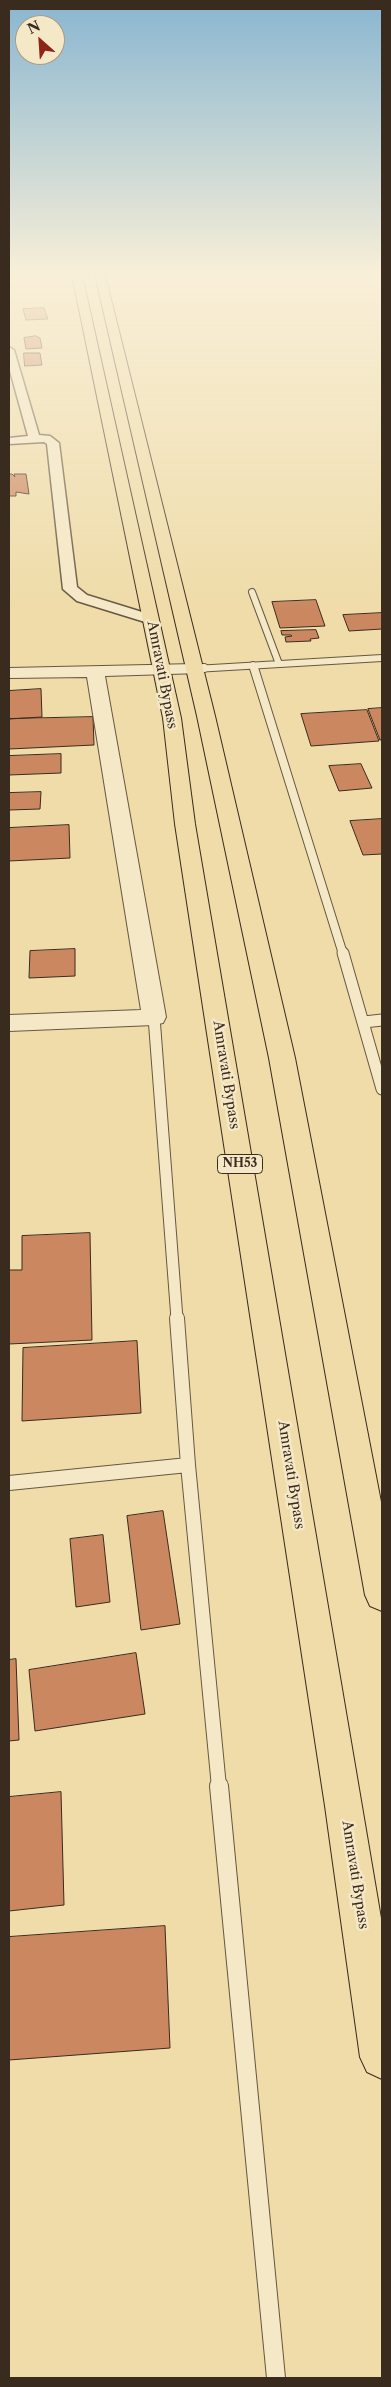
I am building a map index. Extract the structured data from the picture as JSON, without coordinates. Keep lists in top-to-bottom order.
{
  "streets": {
    "highway": ["Amravati Bypass", "NH53"]
  },
  "north": "top left"
}
